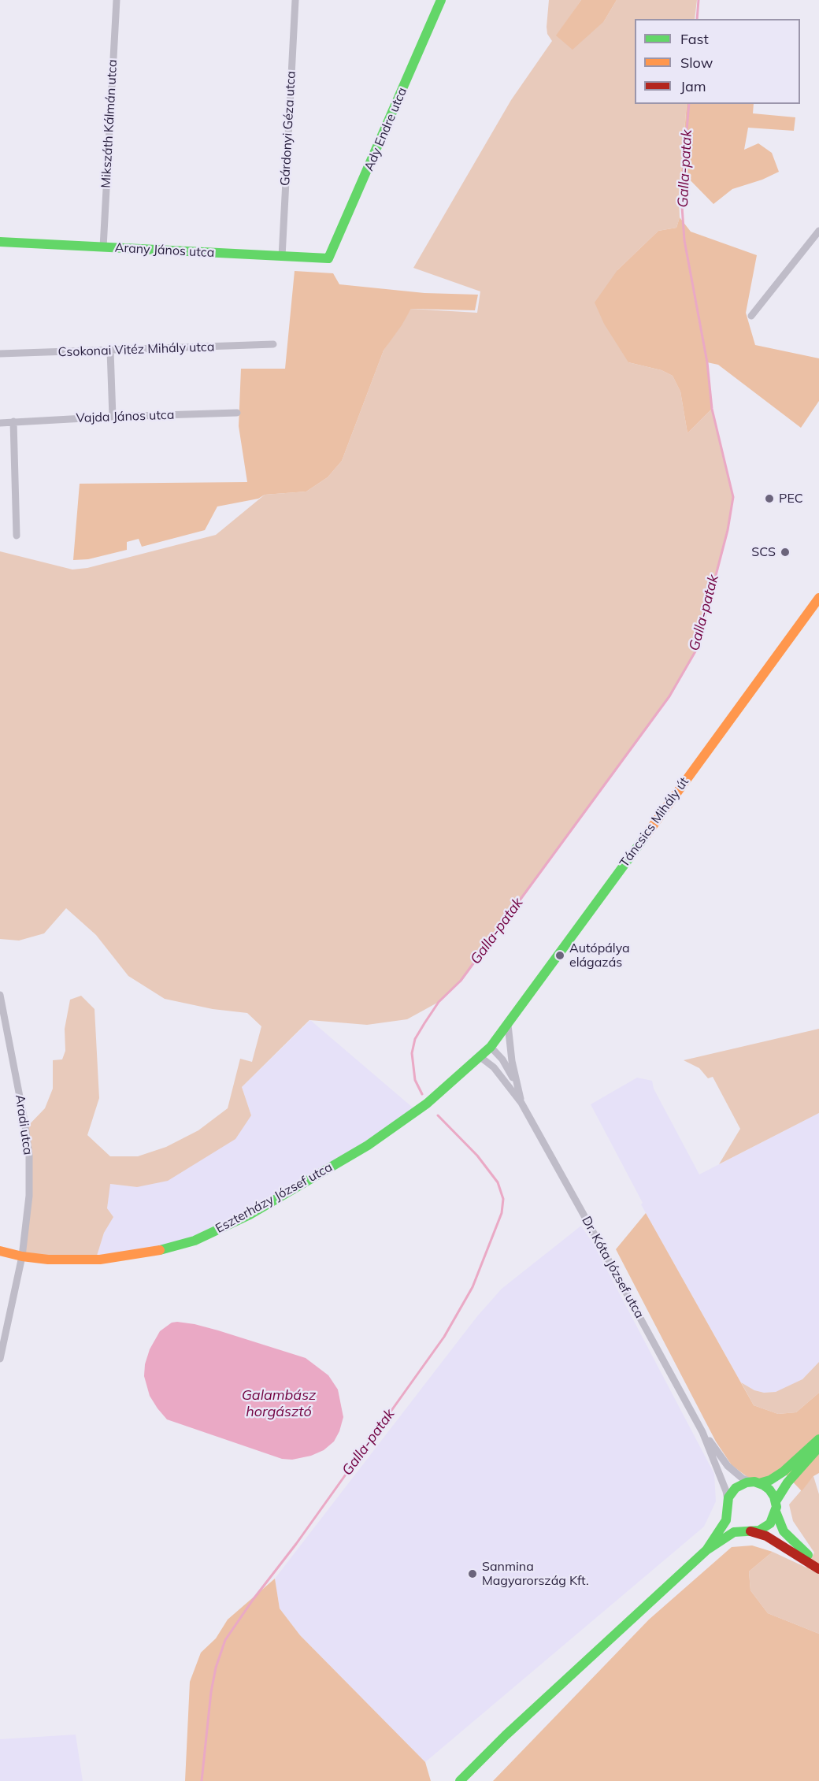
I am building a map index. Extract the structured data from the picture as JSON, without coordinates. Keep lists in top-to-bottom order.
{
  "streets": {
    "main road": [
      "Ady Endre utca",
      "Arany János utca",
      "Táncsics Mihály út",
      "Eszterházy József utca"
    ],
    "street": [
      "Mikszáth Kálmán utca",
      "Gárdonyi Géza utca",
      "Csokonai Vitéz Mihály utca",
      "Vajda János utca",
      "Aradi utca",
      "Dr. Kóta József utca"
    ]
  },
  "crossings": [
    ["Mikszáth Kálmán utca", "Arany János utca"],
    ["Gárdonyi Géza utca", "Arany János utca"],
    ["Ady Endre utca", "Arany János utca"],
    ["Táncsics Mihály út", "Eszterházy József utca"],
    ["Táncsics Mihály út", "Dr. Kóta József utca"],
    ["Aradi utca", "Eszterházy József utca"],
    ["Eszterházy József utca", "Dr. Kóta József utca"]
  ],
  "water": ["Galla-patak", "Galambász horgásztó"],
  "places": [
    "PEC",
    "SCS",
    "Autópálya elágazás",
    "Sanmina Magyarország Kft."
  ],
  "legend": ["Fast", "Slow", "Jam"]
}
